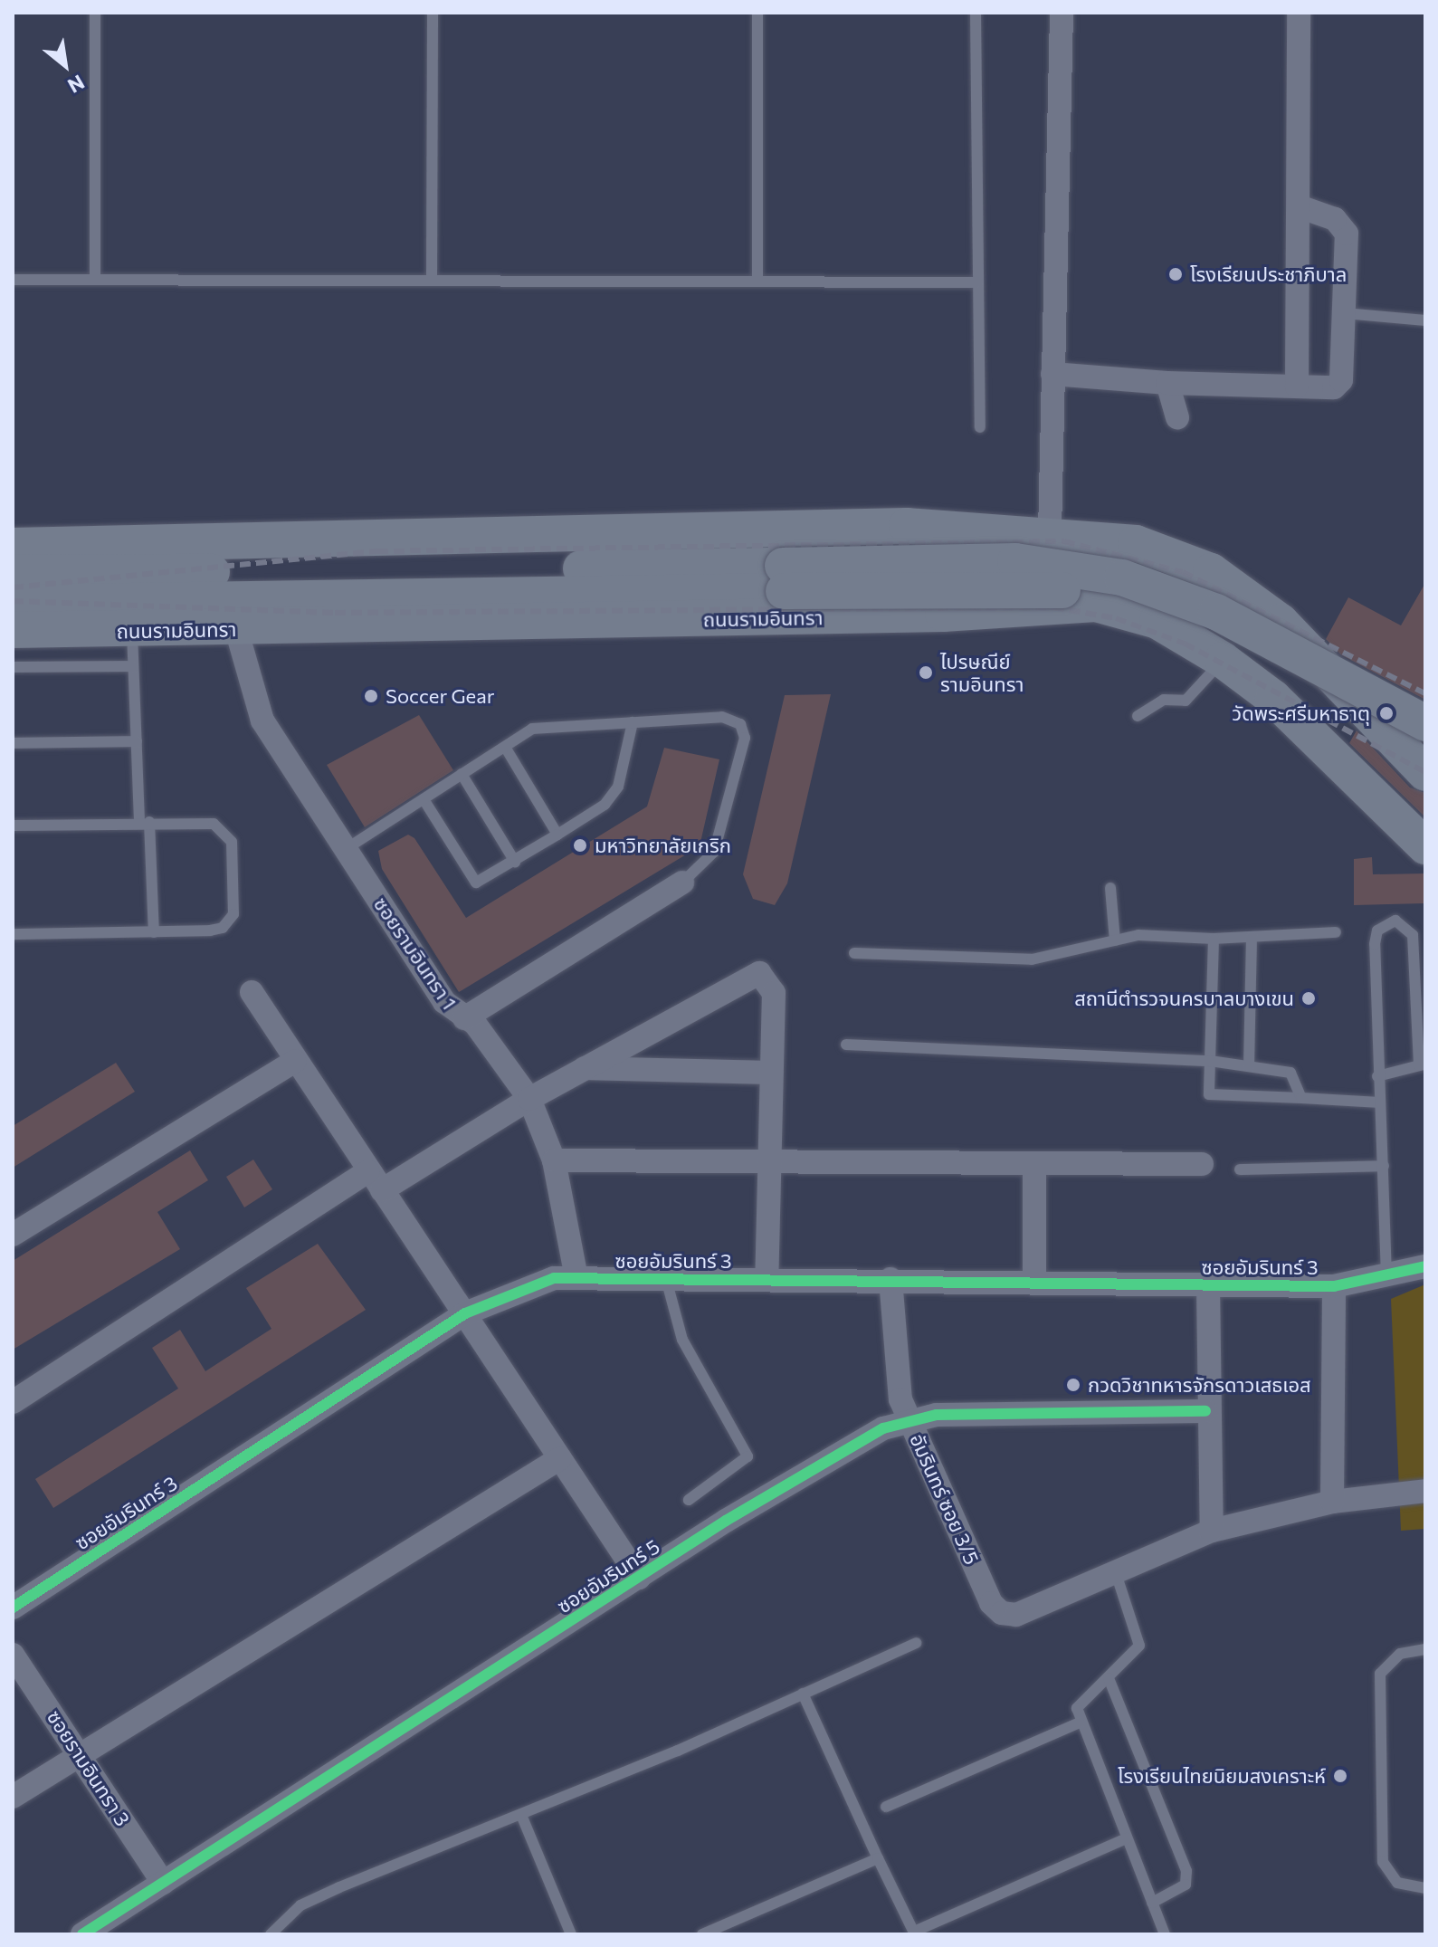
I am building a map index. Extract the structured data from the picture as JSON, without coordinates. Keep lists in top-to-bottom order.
{
  "streets": {
    "main road": ["ถนนรามอินทรา"],
    "street": [
      "ซอยรามอินทรา 1",
      "ซอยอัมรินทร์ 3",
      "อัมรินทร์ ซอย 3/5",
      "ซอยอัมรินทร์ 5",
      "ซอยรามอินทรา 3"
    ]
  },
  "crossings": [
    ["ถนนรามอินทรา", "ซอยรามอินทรา 1"],
    ["ซอยรามอินทรา 1", "ซอยอัมรินทร์ 3"],
    ["ซอยอัมรินทร์ 3", "อัมรินทร์ ซอย 3/5"],
    ["อัมรินทร์ ซอย 3/5", "ซอยอัมรินทร์ 5"],
    ["ซอยอัมรินทร์ 5", "ซอยรามอินทรา 3"]
  ],
  "places": [
    "โรงเรียนประชาภิบาล",
    "ไปรษณีย์ รามอินทรา",
    "Soccer Gear",
    "วัดพระศรีมหาธาตุ",
    "มหาวิทยาลัยเกริก",
    "สถานีตำรวจนครบาลบางเขน",
    "กวดวิชาทหารจักรดาวเสธเอส",
    "โรงเรียนไทยนิยมสงเคราะห์"
  ],
  "north": "bottom right"
}
